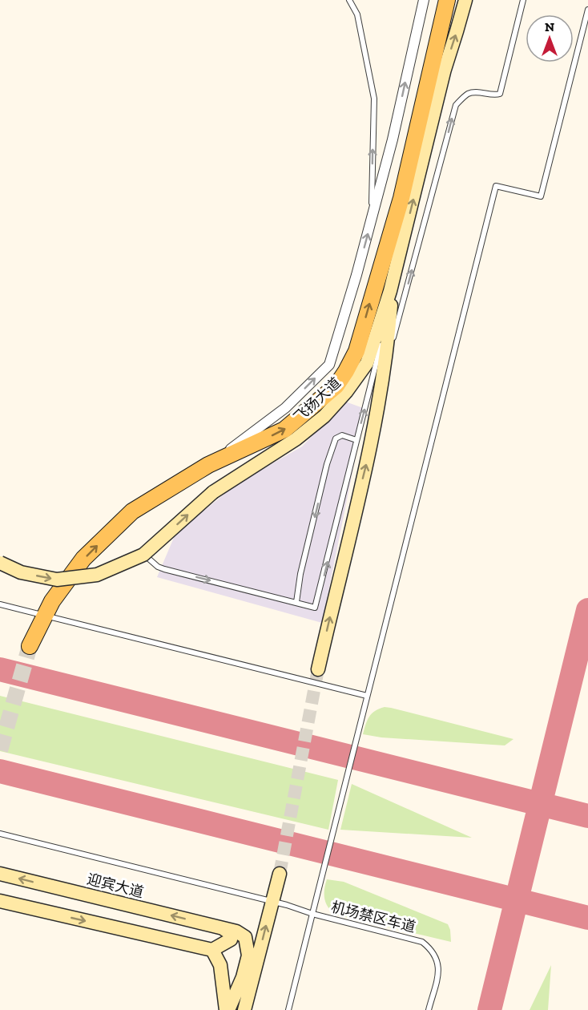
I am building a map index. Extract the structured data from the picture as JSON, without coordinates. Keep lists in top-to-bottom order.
{
  "streets": {
    "main road": ["飞扬大道", "迎宾大道"],
    "lane": ["机场禁区车道"]
  },
  "north": "top"
}
